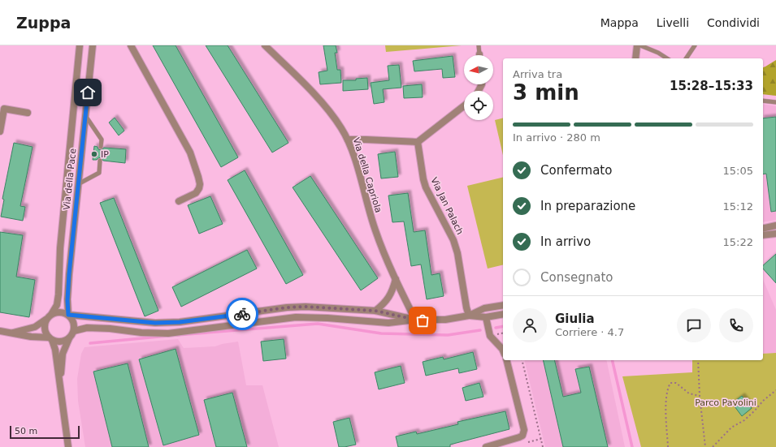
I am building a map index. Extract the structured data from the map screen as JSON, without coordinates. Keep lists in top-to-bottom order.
{
  "streets": {
    "street": ["Via della Capriola", "Via della Pace", "Via Jan Palach"]
  },
  "parks": ["Parco Pavolini"],
  "places": ["IP"],
  "scale_bar": "50 m",
  "north": "left",
  "page": {
    "header": "Zuppa",
    "nav": ["Mappa", "Livelli", "Condividi"],
    "heading": ["3 min", "Arriva tra", "15:28–15:33"],
    "panel": ["Giulia", "Corriere · 4.7"],
    "bar": "In arrivo · 280 m",
    "list": [
      ["Confermato", "15:05"],
      ["In preparazione", "15:12"],
      ["In arrivo", "15:22"],
      "Consegnato"
    ],
    "scale": "50 m"
  }
}
